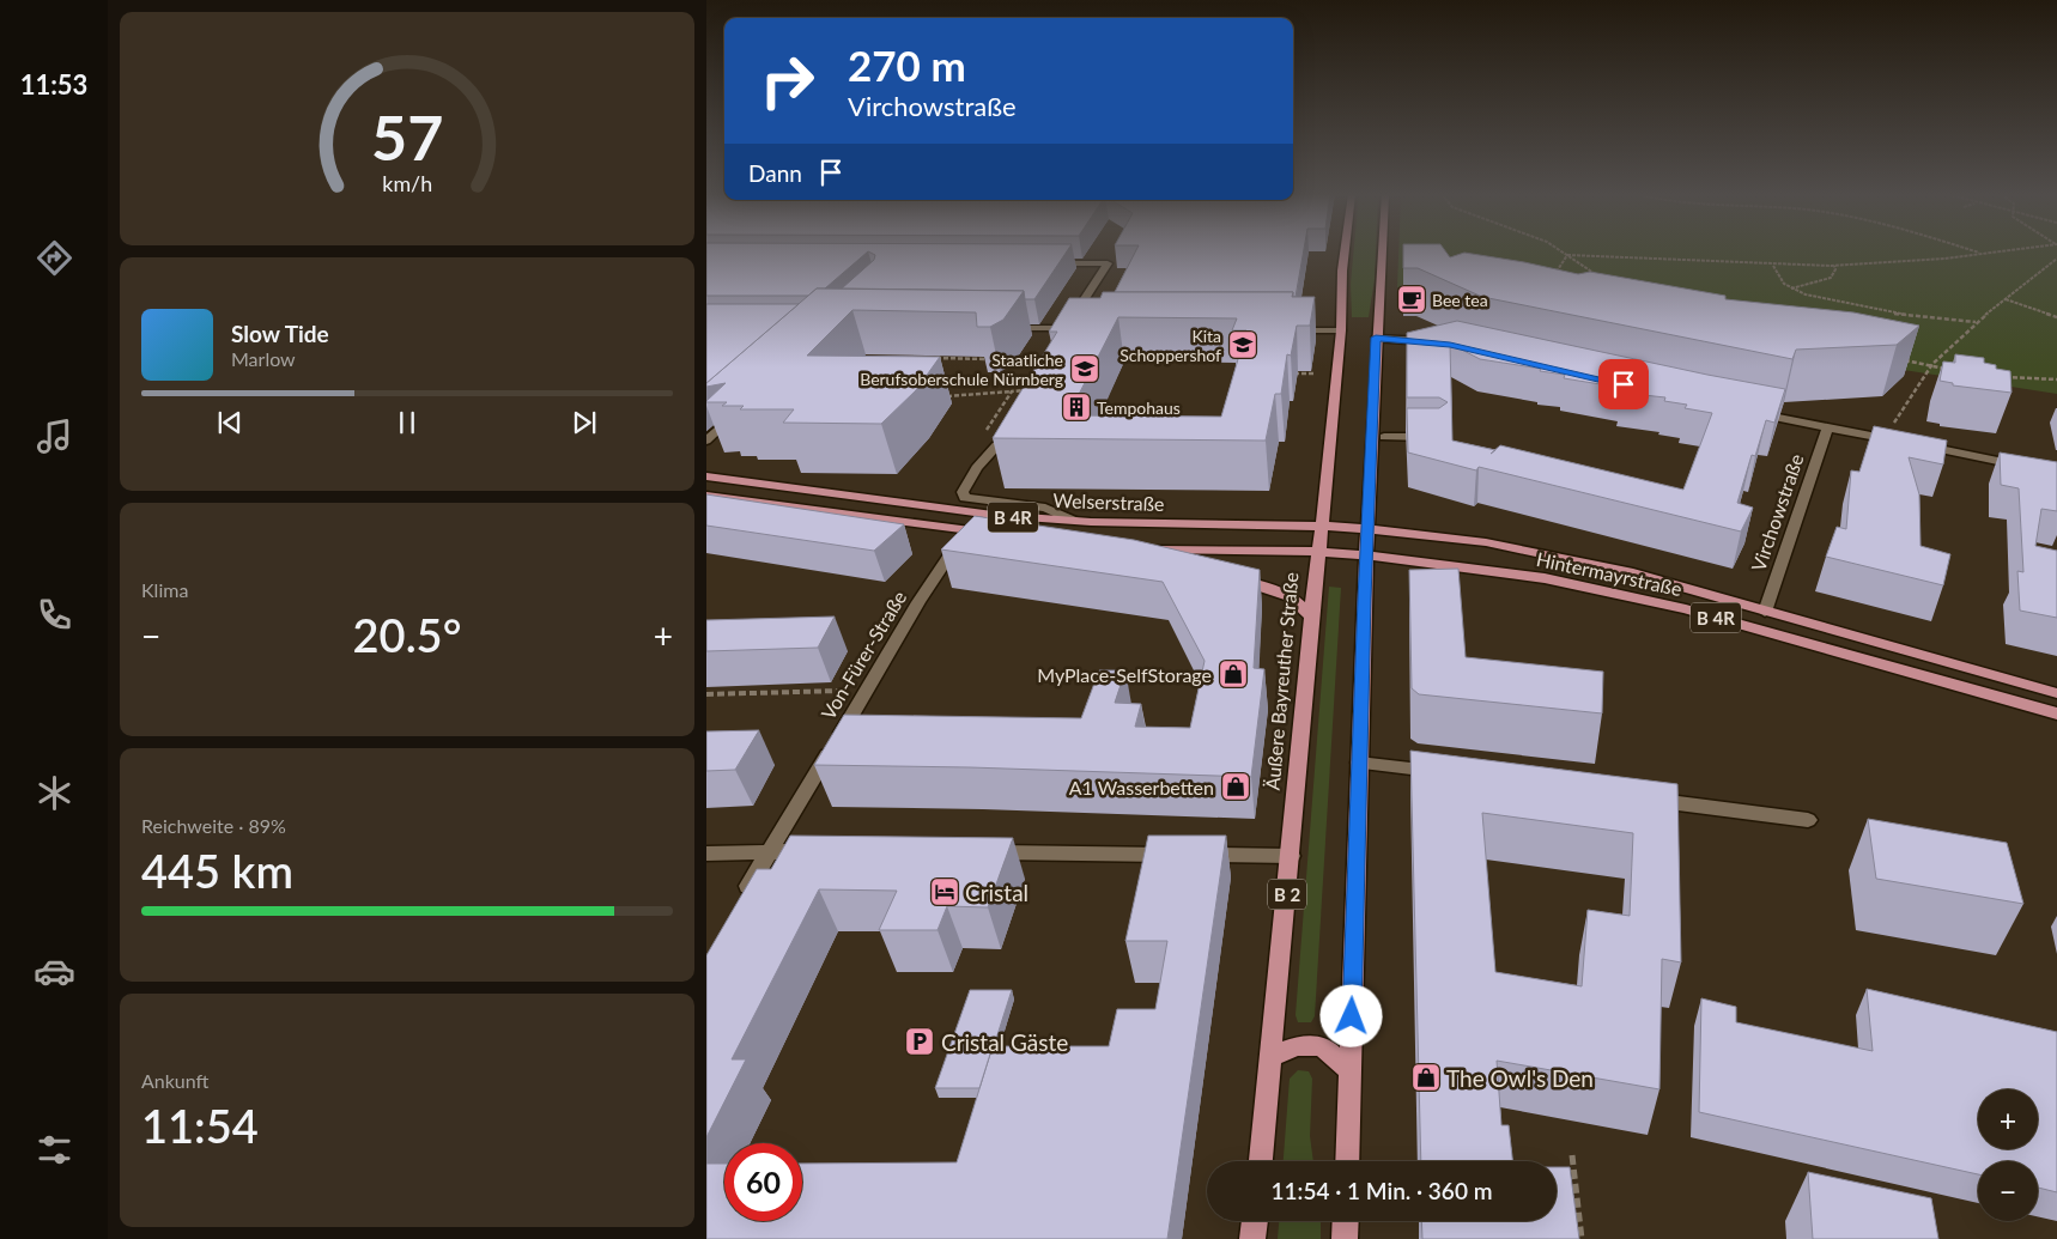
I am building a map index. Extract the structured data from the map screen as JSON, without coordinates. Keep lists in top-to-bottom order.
{
  "streets": {
    "main road": [
      "Welserstraße",
      "B 4R",
      "Hintermayrstraße",
      "Äußere Bayreuther Straße",
      "B 2"
    ],
    "street": ["Virchowstraße", "Von-Fürer-Straße"]
  },
  "crossings": [
    ["Welserstraße", "Hintermayrstraße"],
    ["Welserstraße", "Äußere Bayreuther Straße"],
    ["Virchowstraße", "Hintermayrstraße"],
    ["B 4R", "Hintermayrstraße"],
    ["B 4R", "Von-Fürer-Straße"],
    ["B 4R", "Äußere Bayreuther Straße"],
    ["Hintermayrstraße", "Äußere Bayreuther Straße"]
  ],
  "places": {
    "cafe": ["Bee tea"],
    "school or university": ["Kita Schoppershof", "Staatliche Berufsoberschule Nürnberg"],
    "building": ["Tempohaus"],
    "shop": ["MyPlace-SelfStorage", "A1 Wasserbetten", "The Owl's Den"],
    "hotel": ["Cristal"],
    "parking": ["Cristal Gäste"]
  },
  "page": {
    "tabs": "11:53",
    "turn": ["270 m", "Virchowstraße"],
    "then": "Dann",
    "song": ["Slow Tide", "Marlow"],
    "tile": [
      "Klima",
      ["Reichweite · 89%", "445 km"],
      ["Ankunft", "11:54"]
    ],
    "heat": ["−", "20.5°", "+"],
    "map_buttons": ["+", "−"],
    "limit": "60",
    "trip": "11:54 · 1 Min. · 360 m",
    "gauge": ["57", "km/h"]
  }
}
